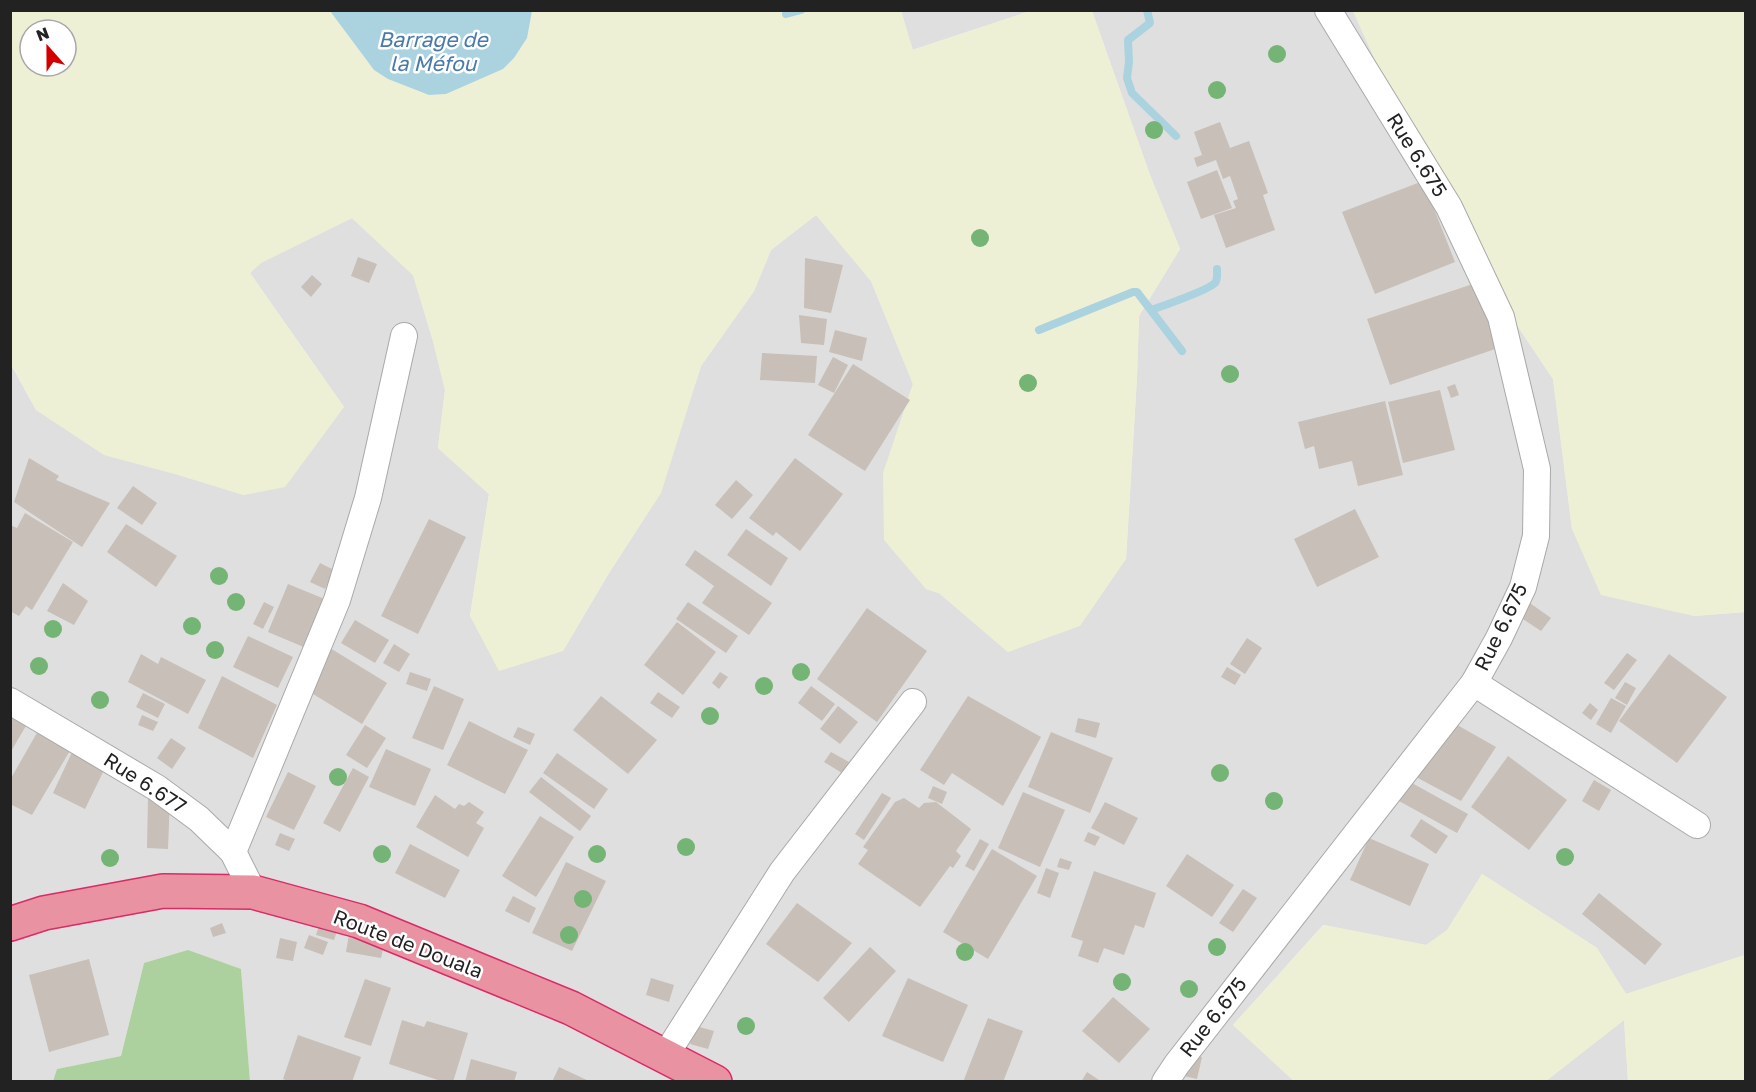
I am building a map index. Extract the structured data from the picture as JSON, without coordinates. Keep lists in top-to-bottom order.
{
  "streets": {
    "highway": ["Route de Douala"],
    "street": ["Rue 6.675", "Rue 6.677"]
  },
  "crossings": [
    ["Rue 6.677", "Route de Douala"]
  ],
  "water": ["Barrage de la Méfou"],
  "north": "top"
}
